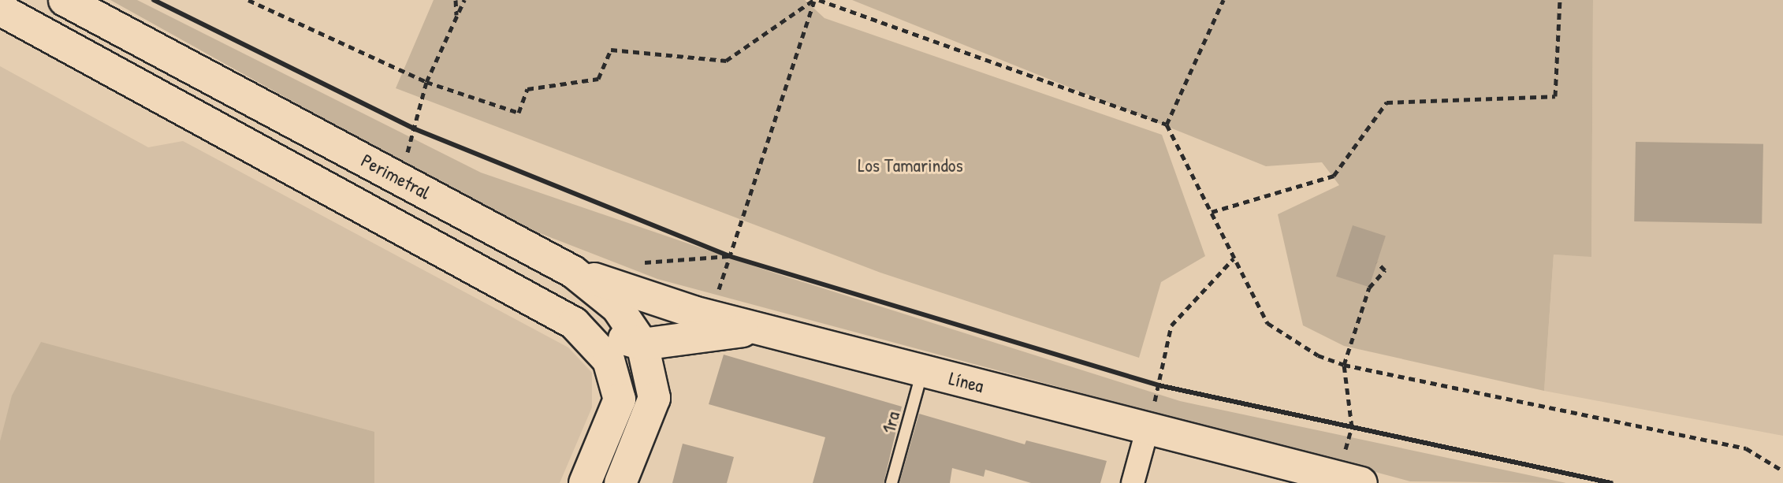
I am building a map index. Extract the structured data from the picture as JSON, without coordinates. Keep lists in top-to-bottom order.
{
  "streets": {
    "main road": ["Perimetral", "Línea"],
    "lane": ["1ra"]
  },
  "crossings": [
    ["Perimetral", "Línea"],
    ["Línea", "1ra"]
  ],
  "parks": ["Los Tamarindos"]
}
